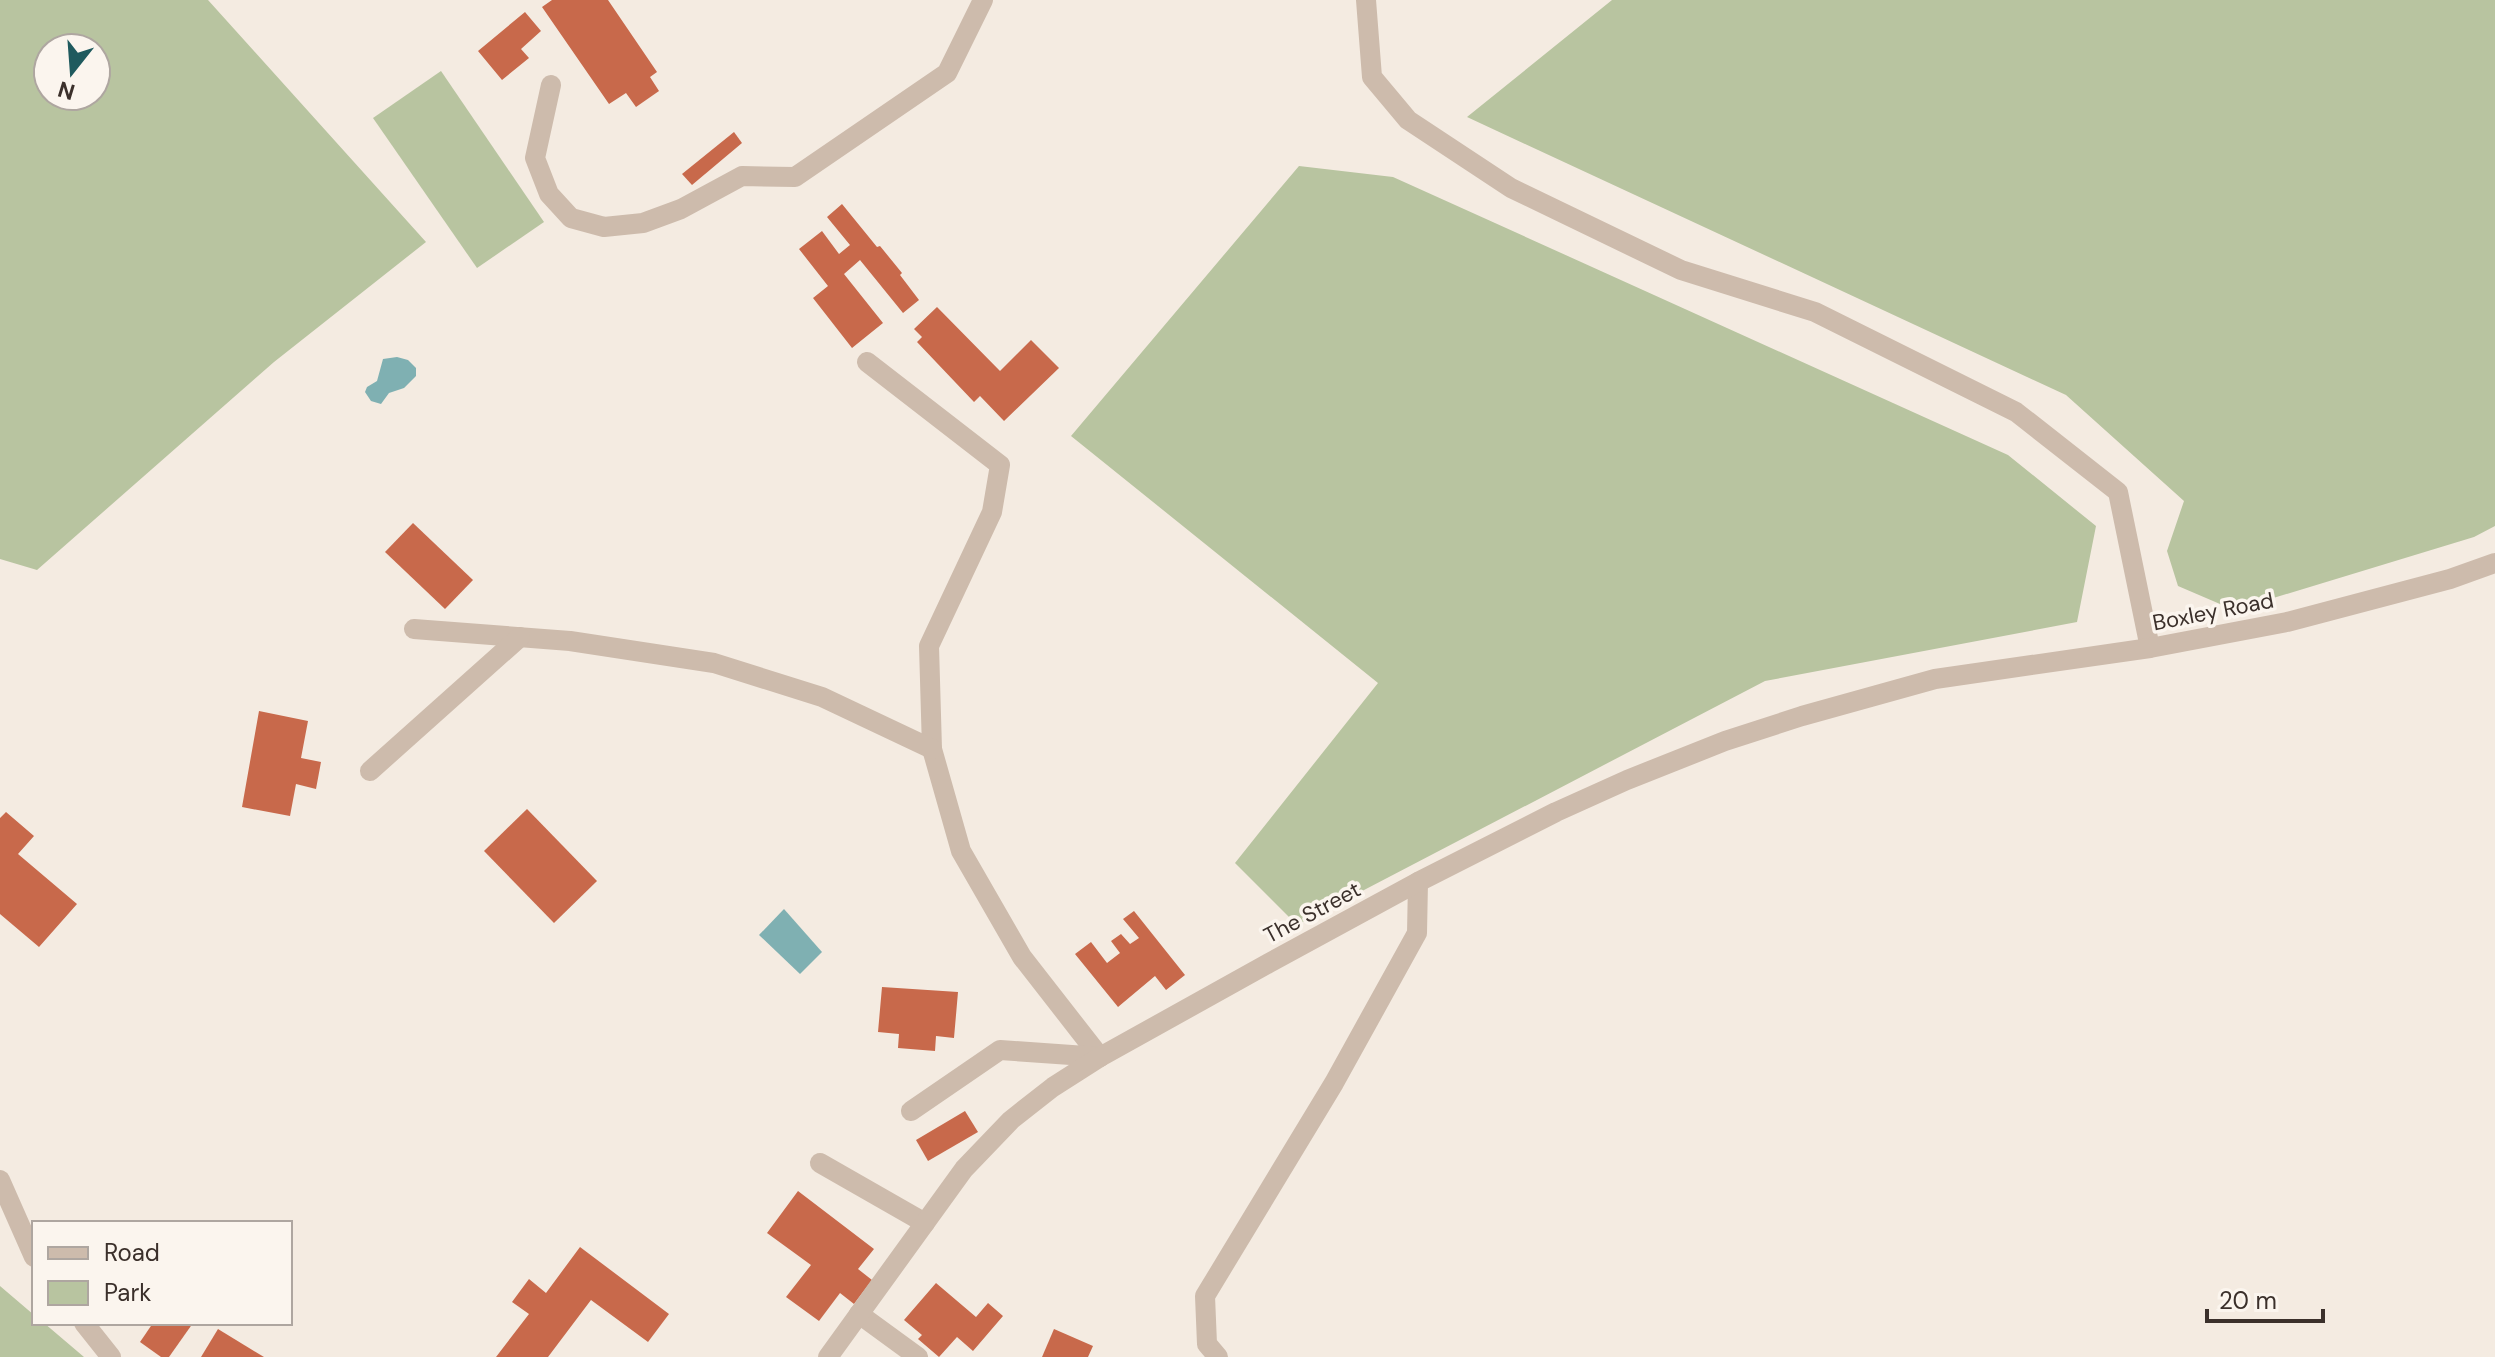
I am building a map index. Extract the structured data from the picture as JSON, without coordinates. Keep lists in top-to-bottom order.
{
  "streets": {
    "street": ["Boxley Road", "The Street"]
  },
  "crossings": [
    ["Boxley Road", "The Street"]
  ],
  "legend": ["Road", "Park"],
  "scale_bar": "20 m",
  "north": "bottom"
}
